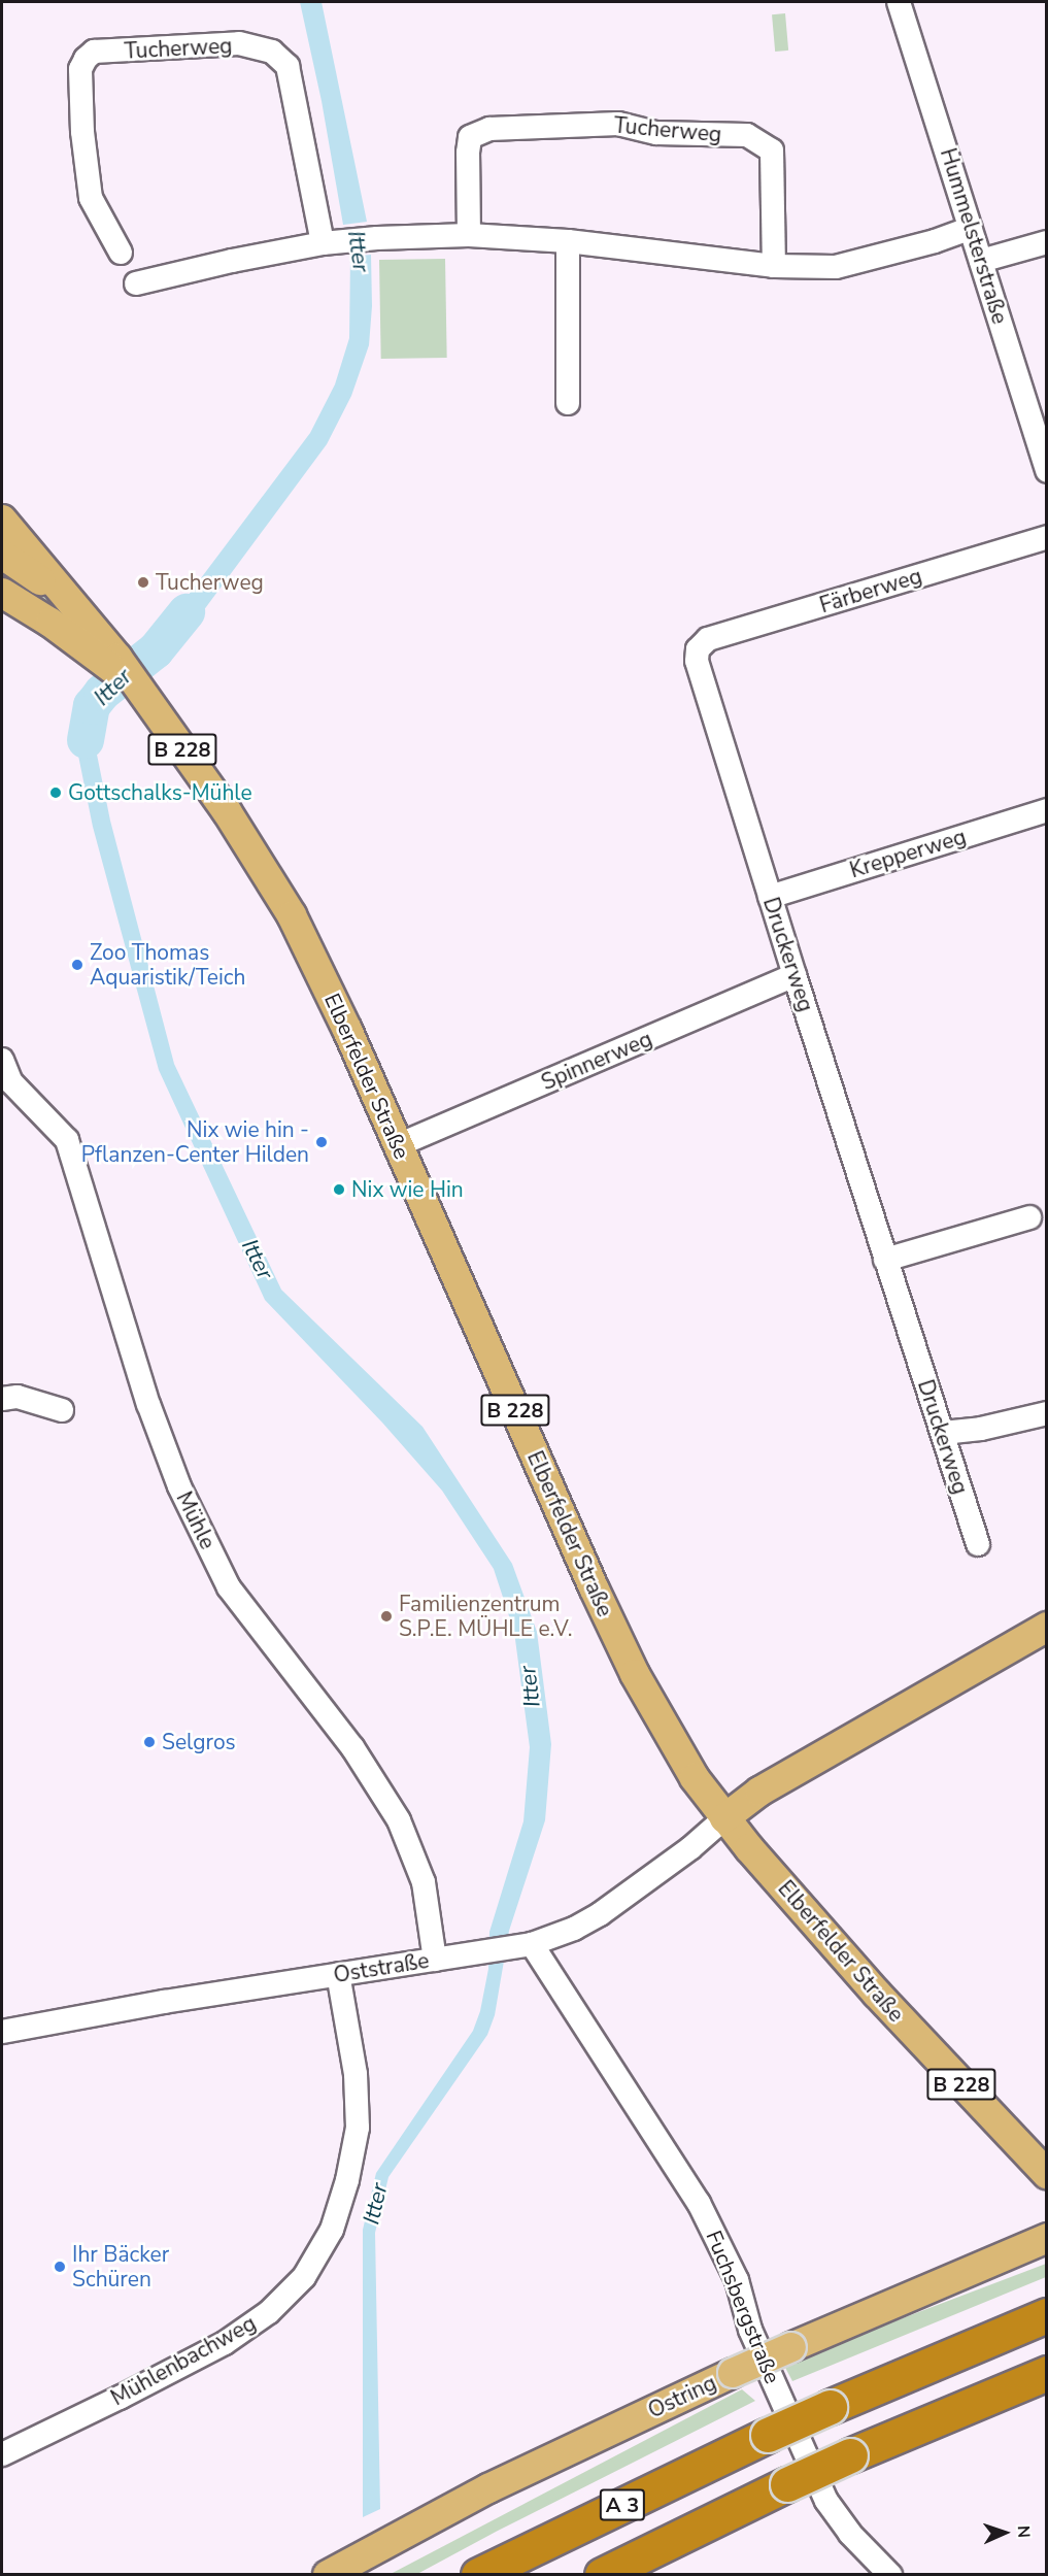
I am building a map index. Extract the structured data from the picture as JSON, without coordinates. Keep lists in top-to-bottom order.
{
  "streets": {
    "highway": ["A 3"],
    "main road": ["B 228", "Elberfelder Straße", "Ostring"],
    "street": [
      "Tucherweg",
      "Hummelsterstraße",
      "Färberweg",
      "Krepperweg",
      "Druckerweg",
      "Spinnerweg",
      "Mühle",
      "Oststraße",
      "Fuchsbergstraße",
      "Mühlenbachweg"
    ]
  },
  "crossings": [
    ["Färberweg", "Druckerweg"],
    ["Krepperweg", "Druckerweg"],
    ["Druckerweg", "Spinnerweg"],
    ["Spinnerweg", "Elberfelder Straße"],
    ["Elberfelder Straße", "Oststraße"],
    ["Mühle", "Oststraße"],
    ["Oststraße", "Fuchsbergstraße"],
    ["Oststraße", "Mühlenbachweg"]
  ],
  "water": ["Itter"],
  "places": [
    "Tucherweg",
    "Gottschalks-Mühle",
    "Zoo Thomas Aquaristik/Teich",
    "Nix wie hin - Pflanzen-Center Hilden",
    "Nix wie Hin",
    "Familienzentrum S.P.E. MÜHLE e.V.",
    "Selgros",
    "Ihr Bäcker Schüren"
  ],
  "north": "right"
}
